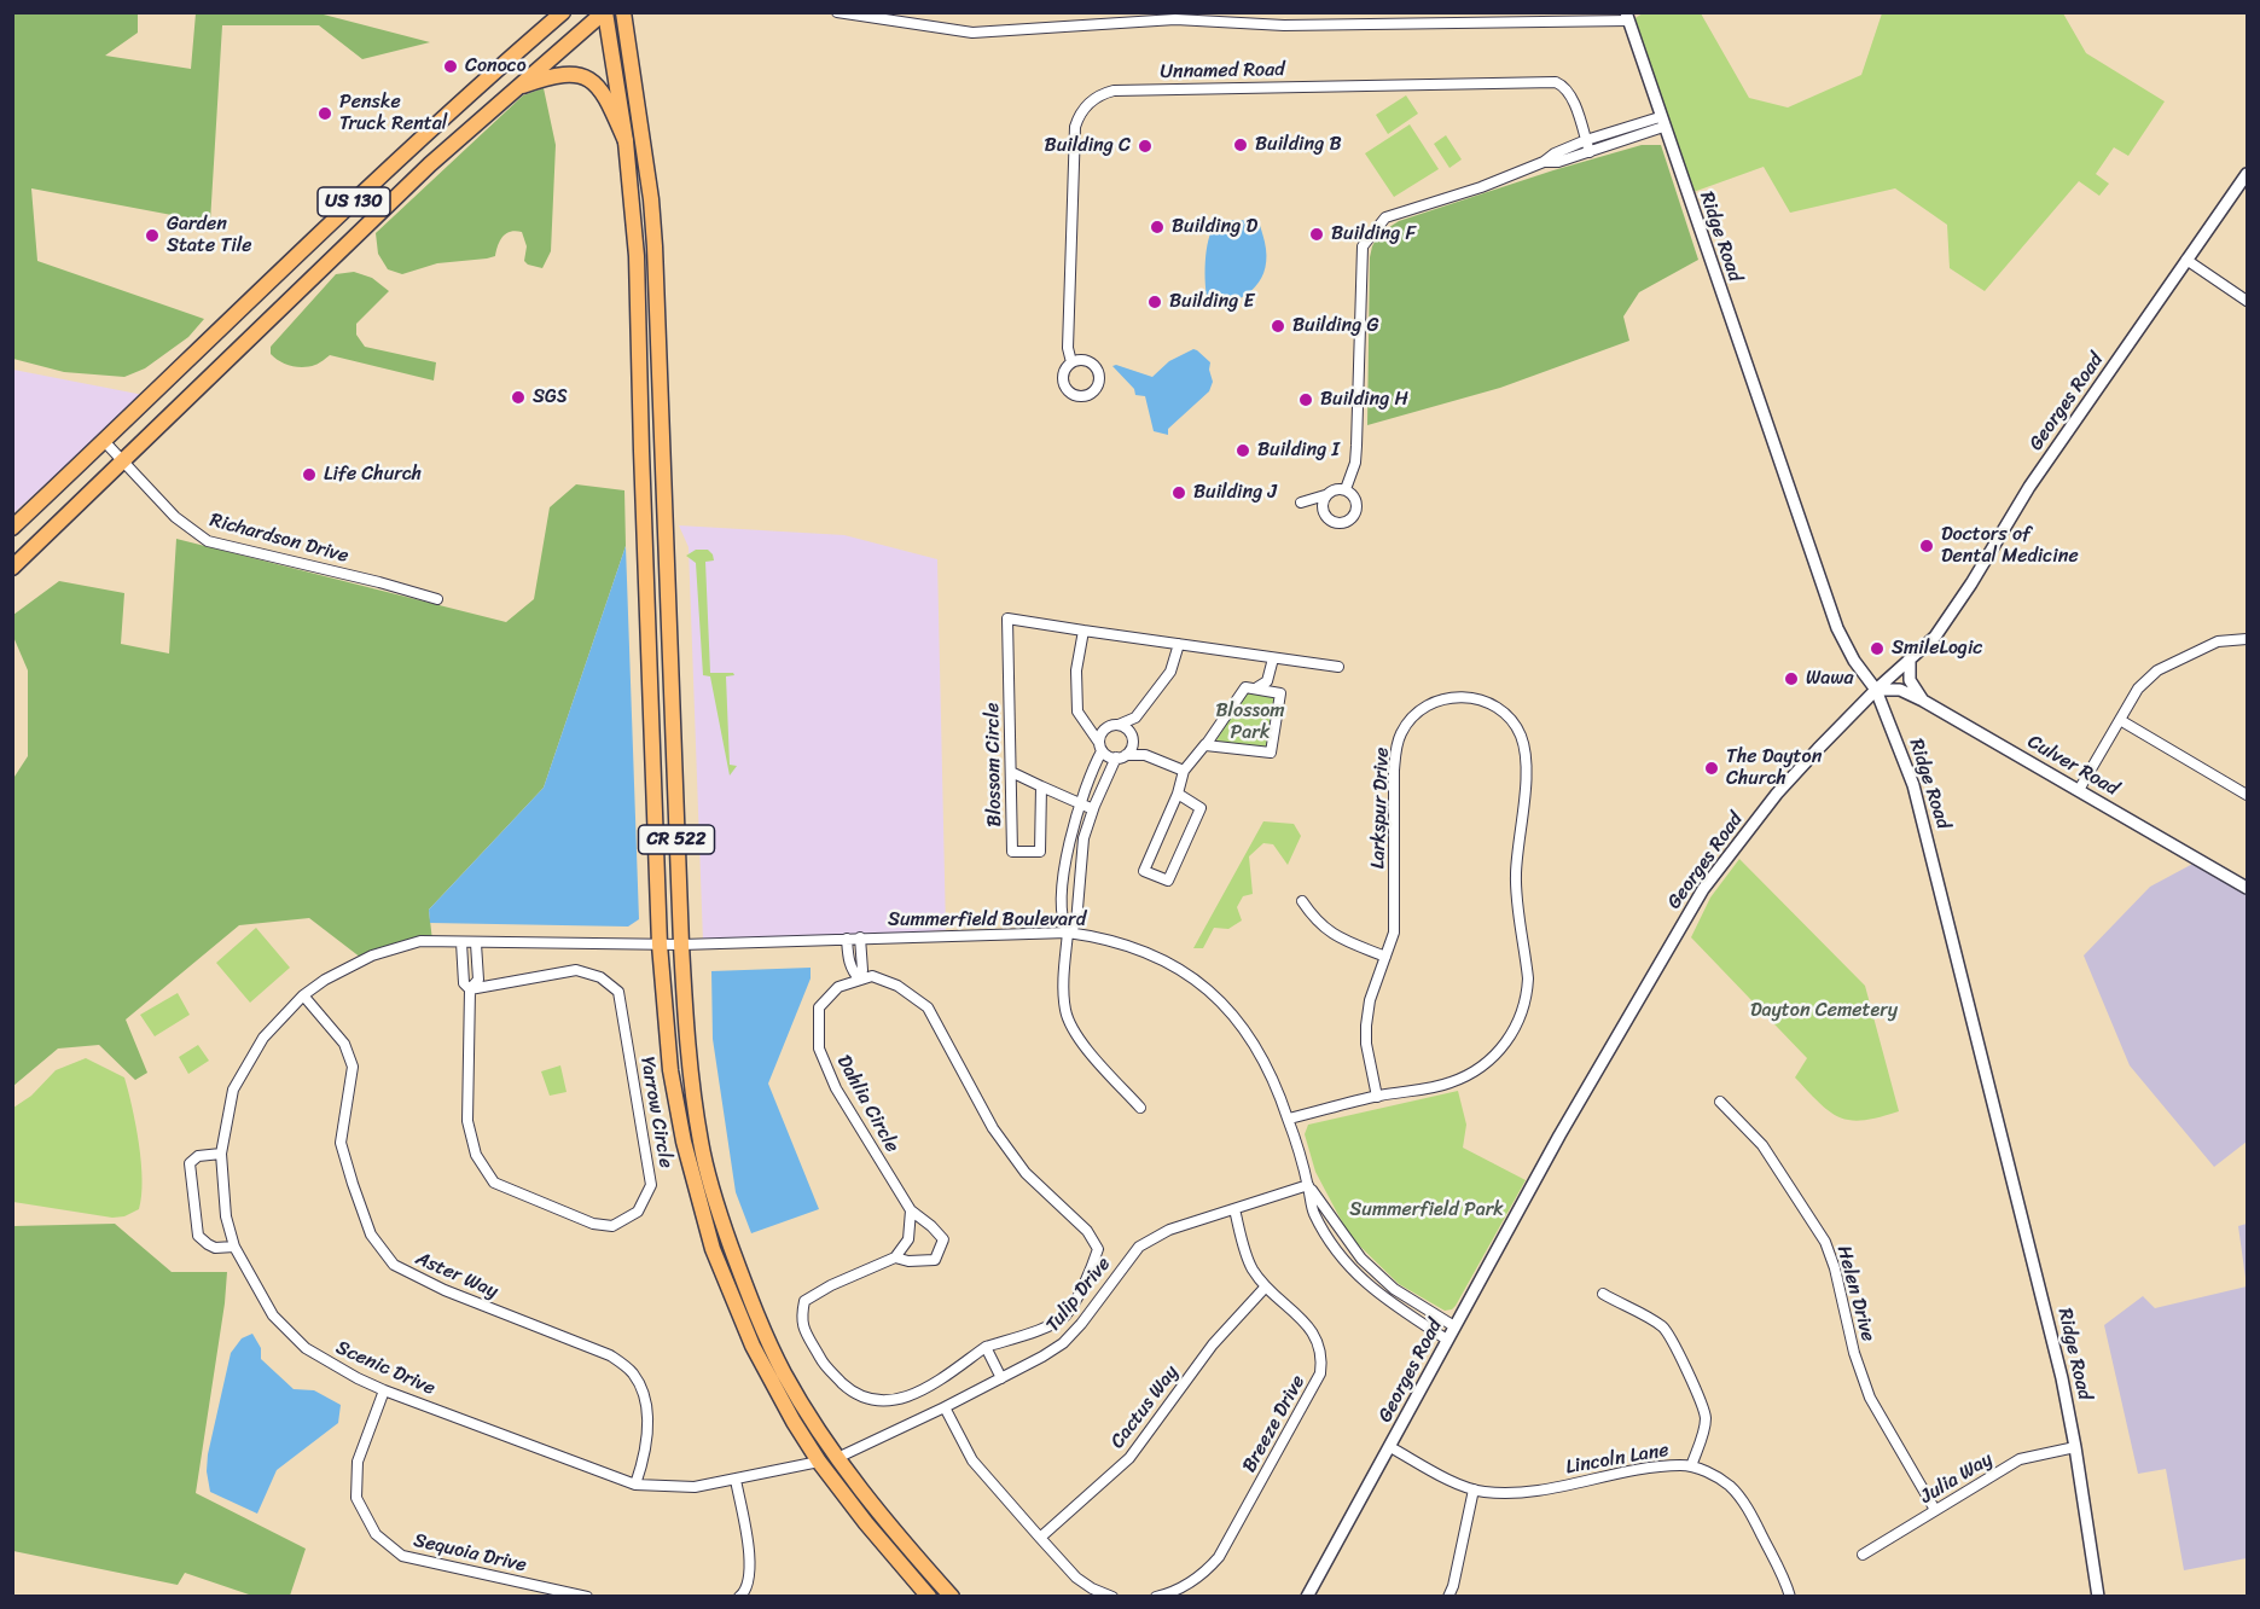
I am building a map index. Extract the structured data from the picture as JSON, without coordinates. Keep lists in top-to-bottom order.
{
  "streets": {
    "main road": ["US 130", "CR 522"],
    "street": [
      "Unnamed Road",
      "Ridge Road",
      "Georges Road",
      "Richardson Drive",
      "Blossom Circle",
      "Culver Road",
      "Larkspur Drive",
      "Summerfield Boulevard",
      "Dahlia Circle",
      "Yarrow Circle",
      "Aster Way",
      "Helen Drive",
      "Tulip Drive",
      "Scenic Drive",
      "Cactus Way",
      "Breeze Drive",
      "Lincoln Lane",
      "Julia Way",
      "Sequoia Drive"
    ]
  },
  "crossings": [
    ["US 130", "Richardson Drive"],
    ["US 130", "CR 522"],
    ["Ridge Road", "Georges Road"],
    ["Ridge Road", "Culver Road"],
    ["Ridge Road", "Julia Way"],
    ["Georges Road", "Culver Road"],
    ["Georges Road", "Summerfield Boulevard"],
    ["Georges Road", "Lincoln Lane"],
    ["Larkspur Drive", "Summerfield Boulevard"],
    ["CR 522", "Summerfield Boulevard"],
    ["CR 522", "Tulip Drive"],
    ["CR 522", "Scenic Drive"],
    ["Summerfield Boulevard", "Tulip Drive"],
    ["Summerfield Boulevard", "Scenic Drive"],
    ["Yarrow Circle", "Scenic Drive"],
    ["Aster Way", "Scenic Drive"],
    ["Helen Drive", "Julia Way"],
    ["Tulip Drive", "Breeze Drive"],
    ["Scenic Drive", "Sequoia Drive"],
    ["Cactus Way", "Breeze Drive"]
  ],
  "parks": ["Blossom Park", "Dayton Cemetery", "Summerfield Park"],
  "places": [
    "Conoco",
    "Penske Truck Rental",
    "Building B",
    "Building C",
    "Building D",
    "Building F",
    "Garden State Tile",
    "Building E",
    "Building G",
    "SGS",
    "Building H",
    "Building I",
    "Life Church",
    "Building J",
    "Doctors of Dental Medicine",
    "SmileLogic",
    "Wawa",
    "The Dayton Church"
  ]
}
